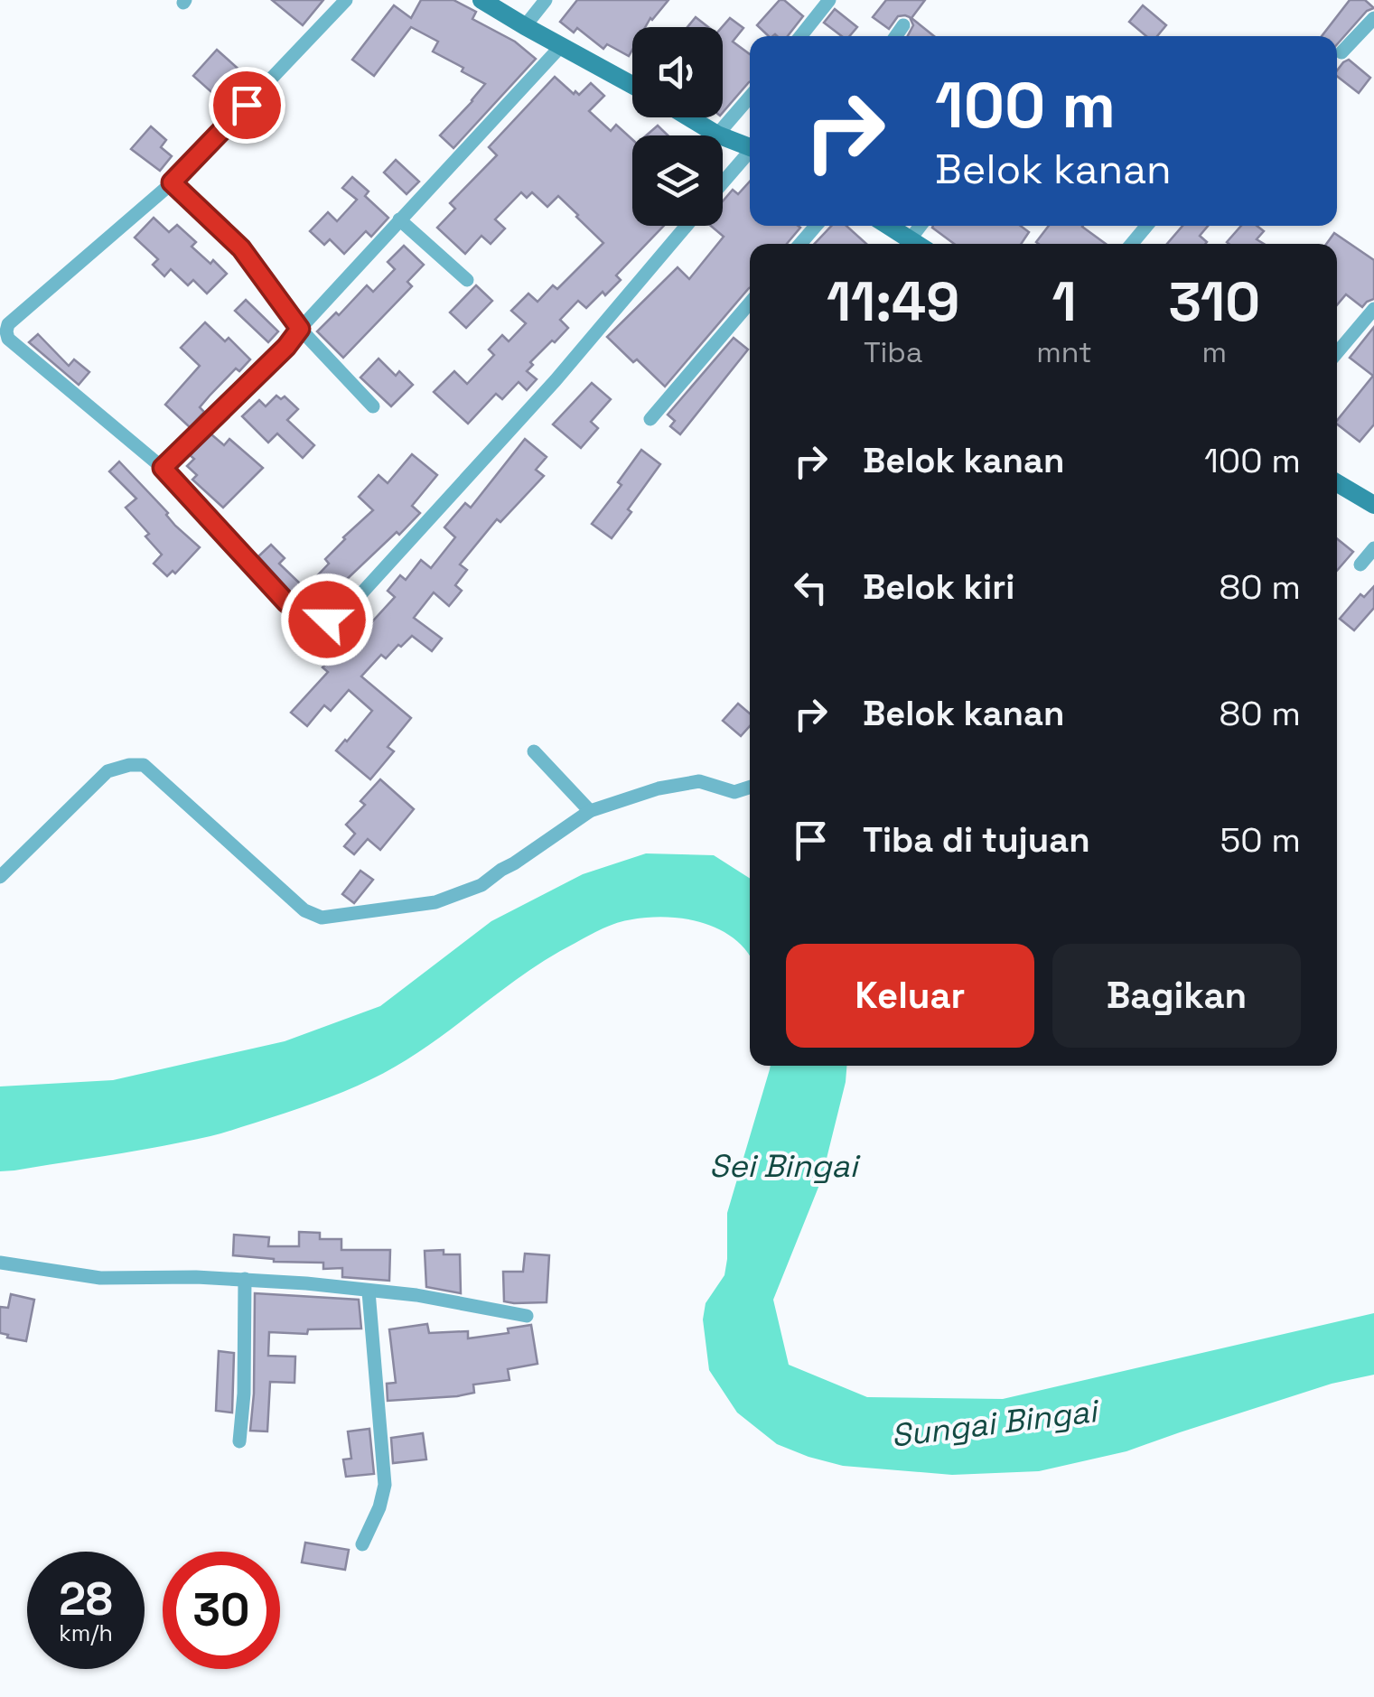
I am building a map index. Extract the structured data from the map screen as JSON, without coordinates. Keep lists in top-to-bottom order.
{
  "water": ["Sei Bingai", "Sungai Bingai"],
  "page": {
    "turn": ["100 m", "Belok kanan"],
    "eta": [
      "11:49",
      "Tiba",
      "1",
      "mnt",
      "310",
      "m"
    ],
    "list": [
      {
        "name": "Belok kanan",
        "value": "100 m"
      },
      {
        "name": "Belok kiri",
        "value": "80 m"
      },
      {
        "name": "Belok kanan",
        "value": "80 m"
      },
      {
        "name": "Tiba di tujuan",
        "value": "50 m"
      }
    ],
    "buttons": ["Keluar", "Bagikan"],
    "speed": "28 km/h",
    "limit": "30"
  }
}
